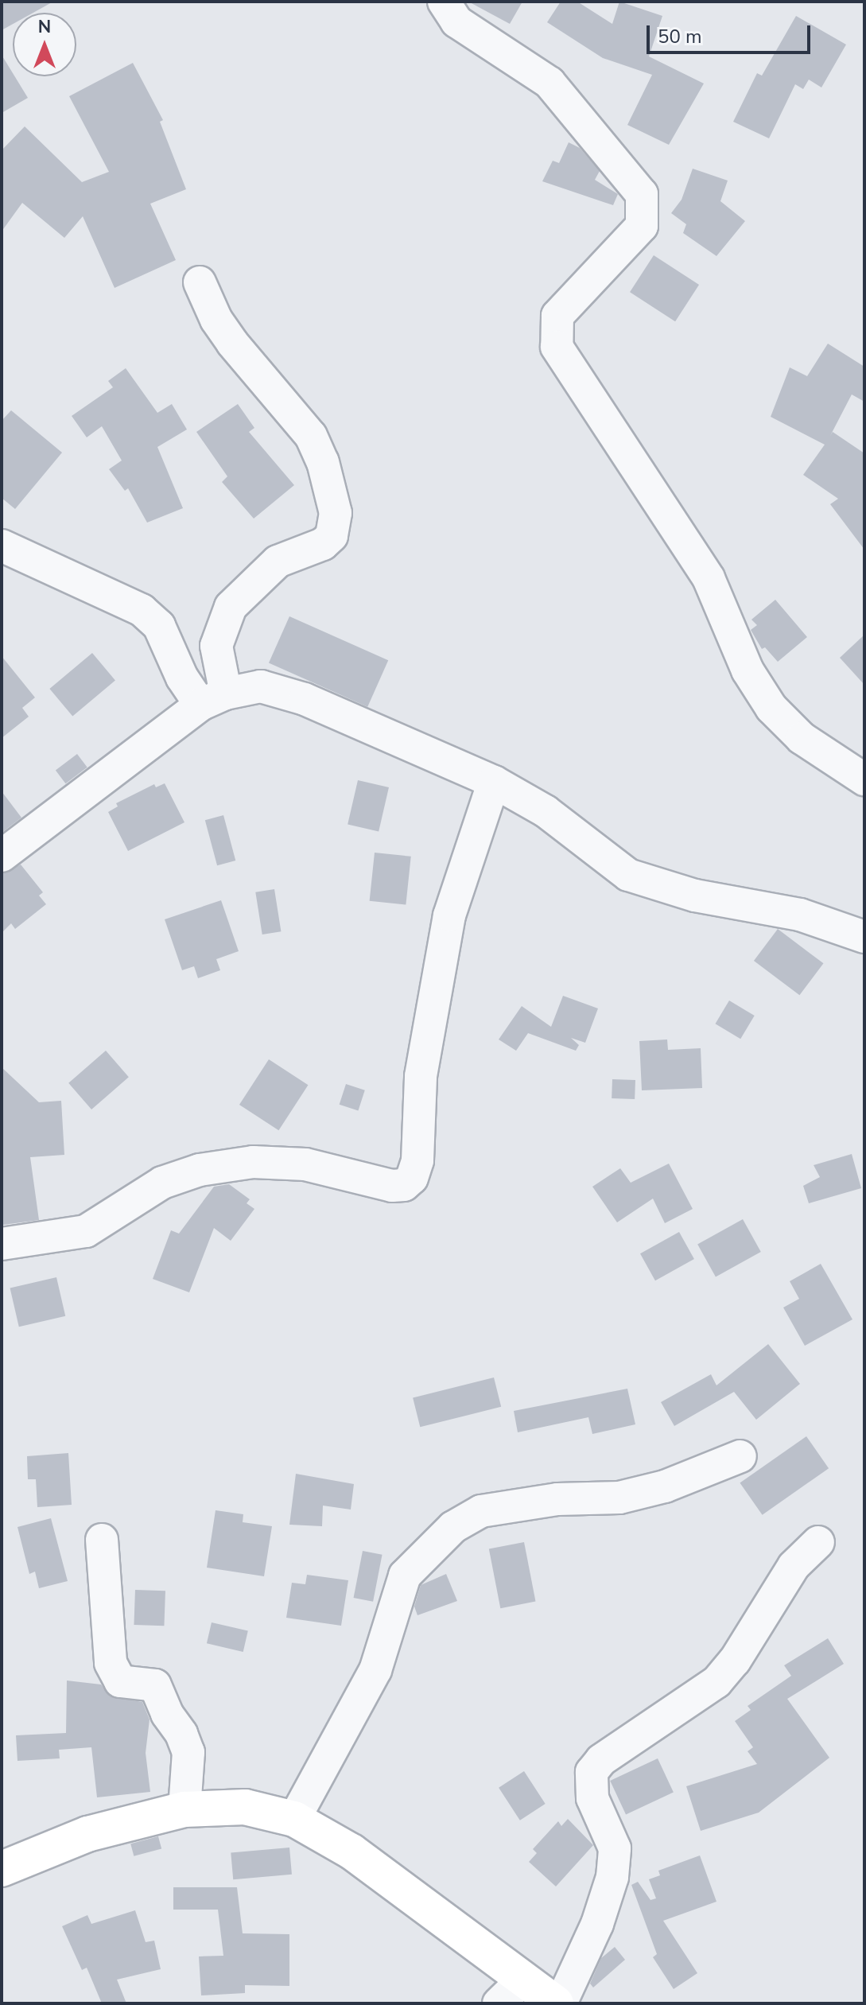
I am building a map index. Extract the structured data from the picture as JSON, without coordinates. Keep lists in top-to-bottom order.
{
  "scale_bar": "50 m",
  "north": "top"
}
